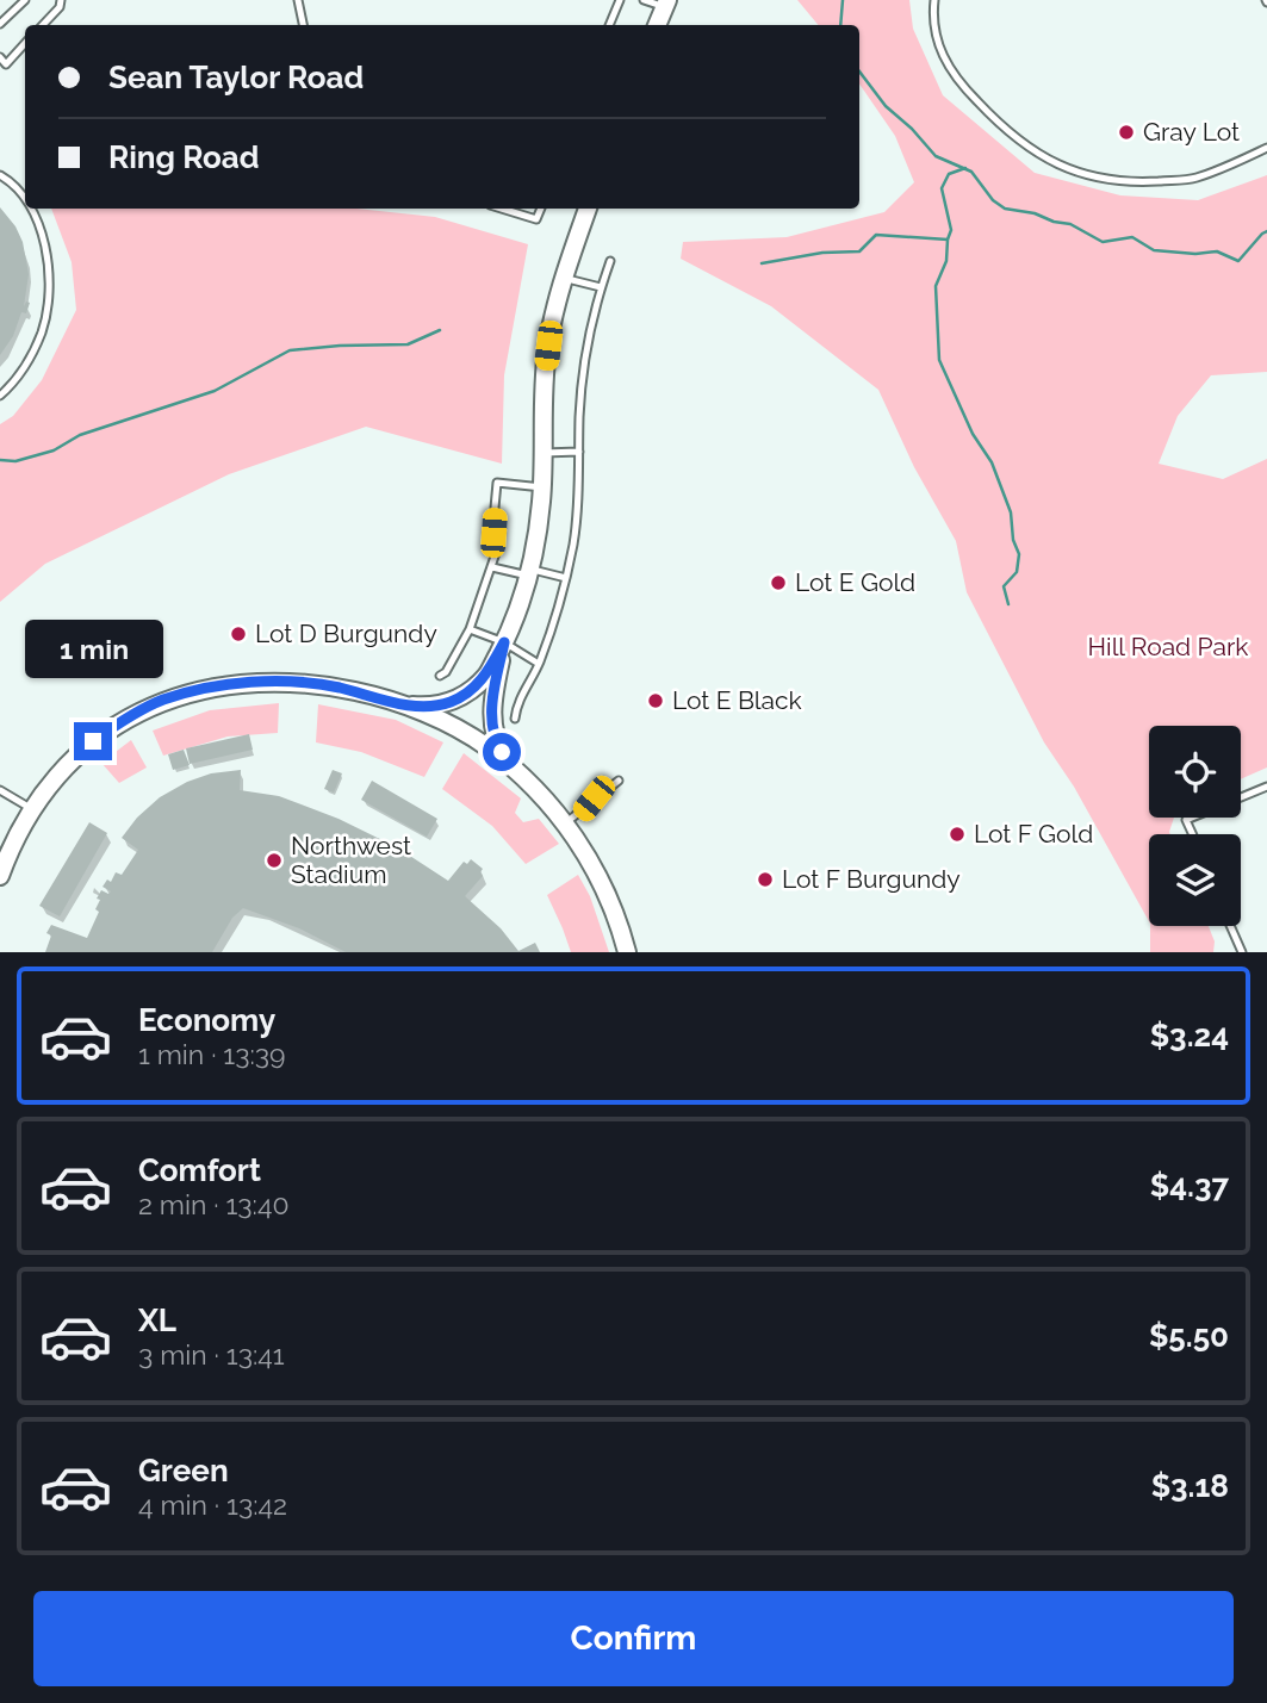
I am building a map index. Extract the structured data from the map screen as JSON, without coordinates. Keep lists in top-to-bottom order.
{
  "parks": ["Hill Road Park"],
  "places": [
    "Gray Lot",
    "Lot E Gold",
    "Lot D Burgundy",
    "Lot E Black",
    "Lot F Gold",
    "Northwest Stadium",
    "Lot F Burgundy"
  ],
  "page": {
    "banner": ["Sean Taylor Road", "Ring Road"],
    "bubble": "1 min",
    "list": [
      {
        "name": "Economy",
        "note": "1 min · 13:39",
        "value": "$3.24"
      },
      {
        "name": "Comfort",
        "note": "2 min · 13:40",
        "value": "$4.37"
      },
      {
        "name": "XL",
        "note": "3 min · 13:41",
        "value": "$5.50"
      },
      {
        "name": "Green",
        "note": "4 min · 13:42",
        "value": "$3.18"
      }
    ],
    "buttons": "Confirm"
  }
}
